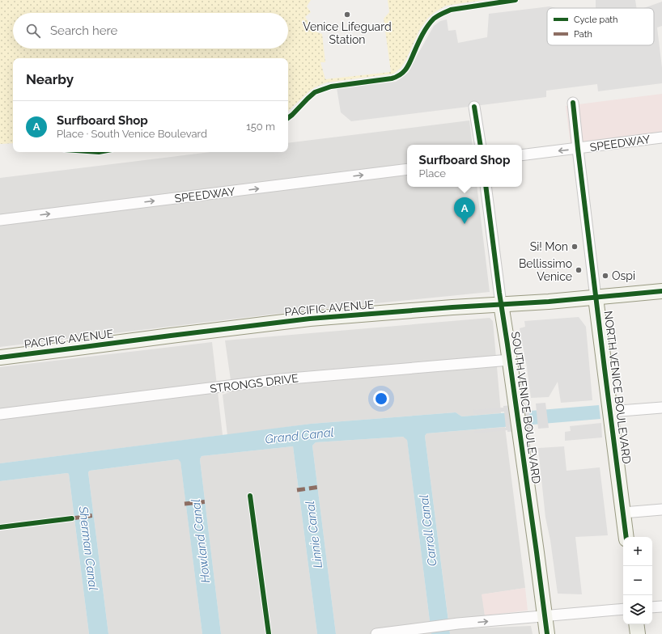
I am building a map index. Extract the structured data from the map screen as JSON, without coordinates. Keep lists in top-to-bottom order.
{
  "streets": {
    "main road": ["PACIFIC AVENUE", "NORTH VENICE BOULEVARD", "SOUTH VENICE BOULEVARD"],
    "street": ["SPEEDWAY", "STRONGS DRIVE"]
  },
  "crossings": [
    ["SPEEDWAY", "NORTH VENICE BOULEVARD"],
    ["PACIFIC AVENUE", "NORTH VENICE BOULEVARD"],
    ["PACIFIC AVENUE", "SOUTH VENICE BOULEVARD"],
    ["STRONGS DRIVE", "SOUTH VENICE BOULEVARD"]
  ],
  "water": [
    "Grand Canal",
    "Carroll Canal",
    "Linnie Canal",
    "Howland Canal",
    "Sherman Canal"
  ],
  "places": [
    "Venice Lifeguard Station",
    "Si! Mon",
    "Bellissimo Venice",
    "Ospi"
  ],
  "legend": ["Cycle path", "Path"],
  "page": {
    "search": "Search here",
    "heading": "Nearby",
    "list": [
      {
        "mark": "A",
        "name": "Surfboard Shop",
        "note": "Place · South Venice Boulevard",
        "value": "150 m"
      }
    ],
    "popup": ["Surfboard Shop", "Place"],
    "pins": "A",
    "map_buttons": ["+", "−"]
  }
}
